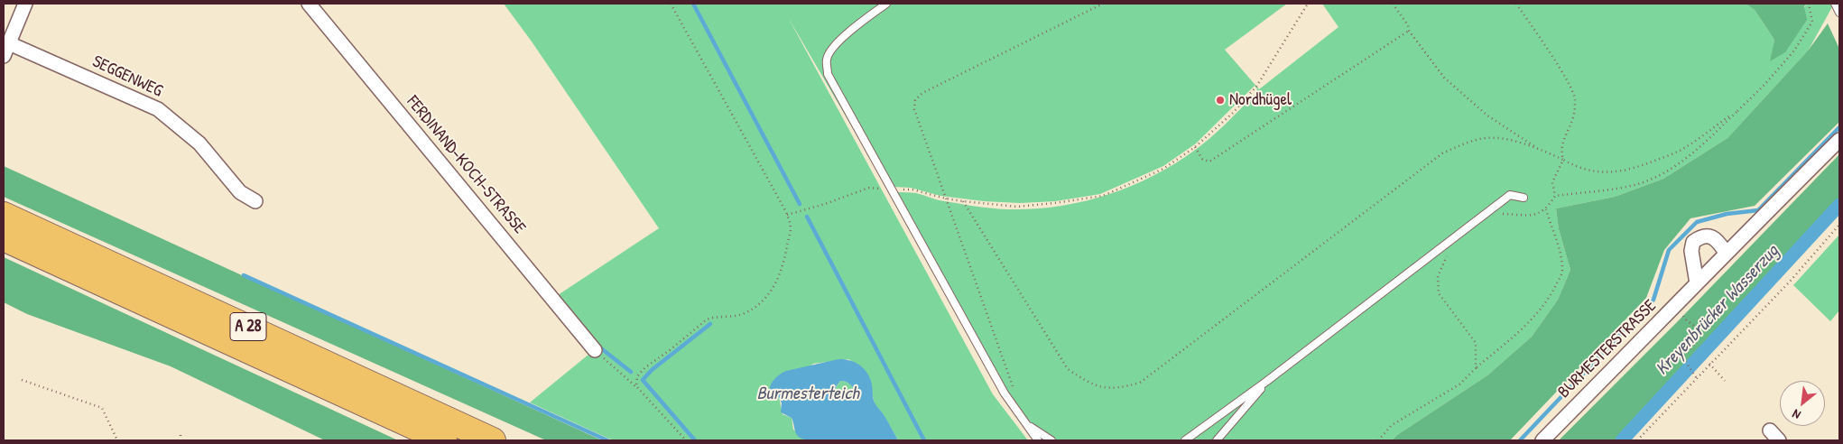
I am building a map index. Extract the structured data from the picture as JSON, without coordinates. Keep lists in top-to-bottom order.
{
  "streets": {
    "highway": ["A 28"],
    "street": ["SEGGENWEG", "FERDINAND-KOCH-STRASSE", "BURMESTERSTRASSE"]
  },
  "water": ["Kreyenbrücker Wasserzug", "Burmesterteich"],
  "places": ["Nordhügel"],
  "north": "bottom left"
}
